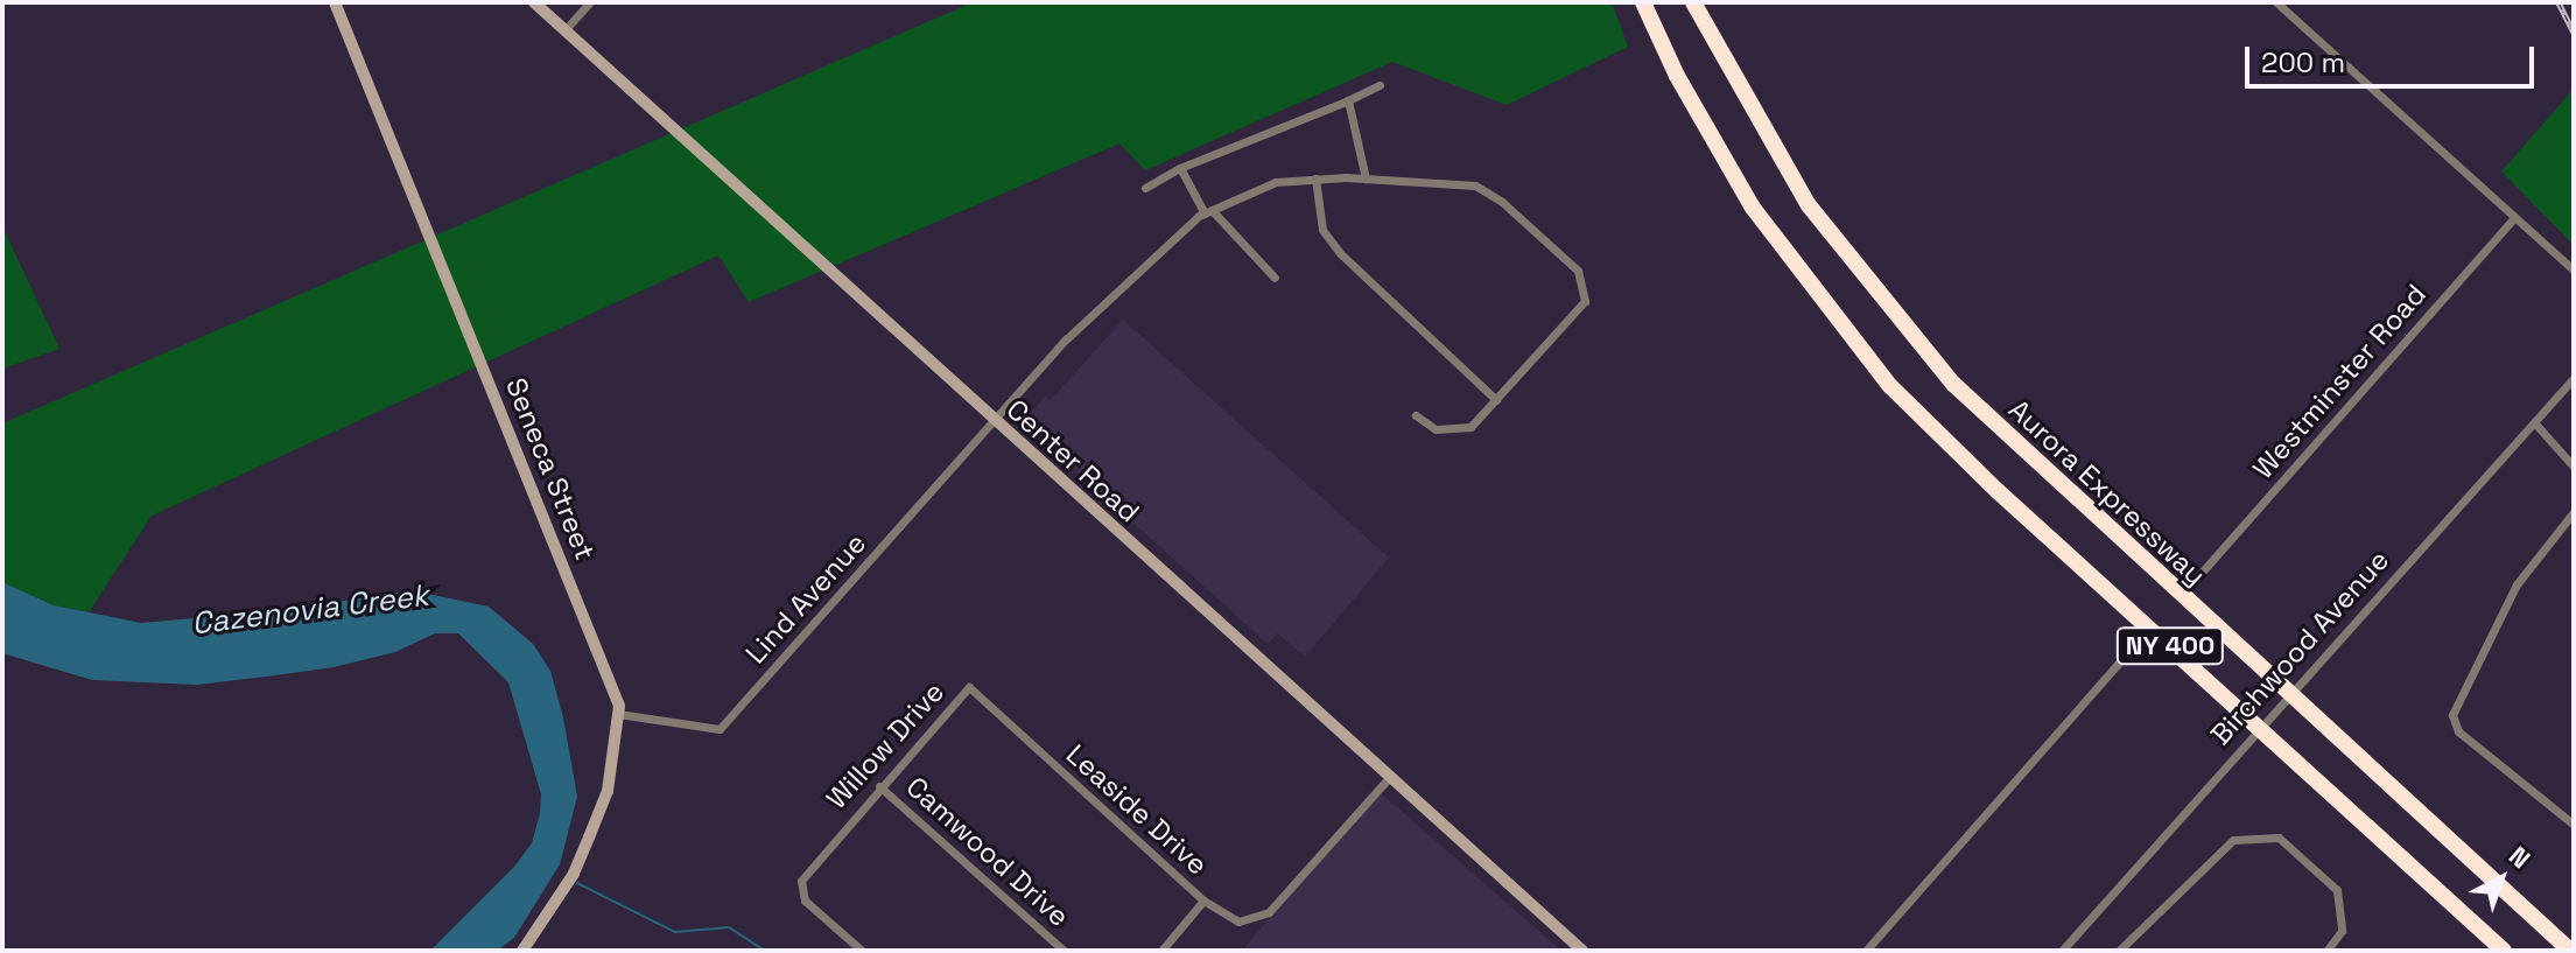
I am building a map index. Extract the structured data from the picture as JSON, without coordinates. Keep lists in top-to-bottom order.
{
  "streets": {
    "highway": ["Aurora Expressway", "NY 400"],
    "main road": ["Center Road", "Seneca Street"],
    "street": [
      "Westminster Road",
      "Lind Avenue",
      "Birchwood Avenue",
      "Willow Drive",
      "Leaside Drive",
      "Camwood Drive"
    ]
  },
  "crossings": [
    ["Center Road", "Lind Avenue"],
    ["Center Road", "Leaside Drive"],
    ["Seneca Street", "Lind Avenue"],
    ["Willow Drive", "Leaside Drive"],
    ["Willow Drive", "Camwood Drive"]
  ],
  "water": ["Cazenovia Creek"],
  "scale_bar": "200 m",
  "north": "top right"
}
